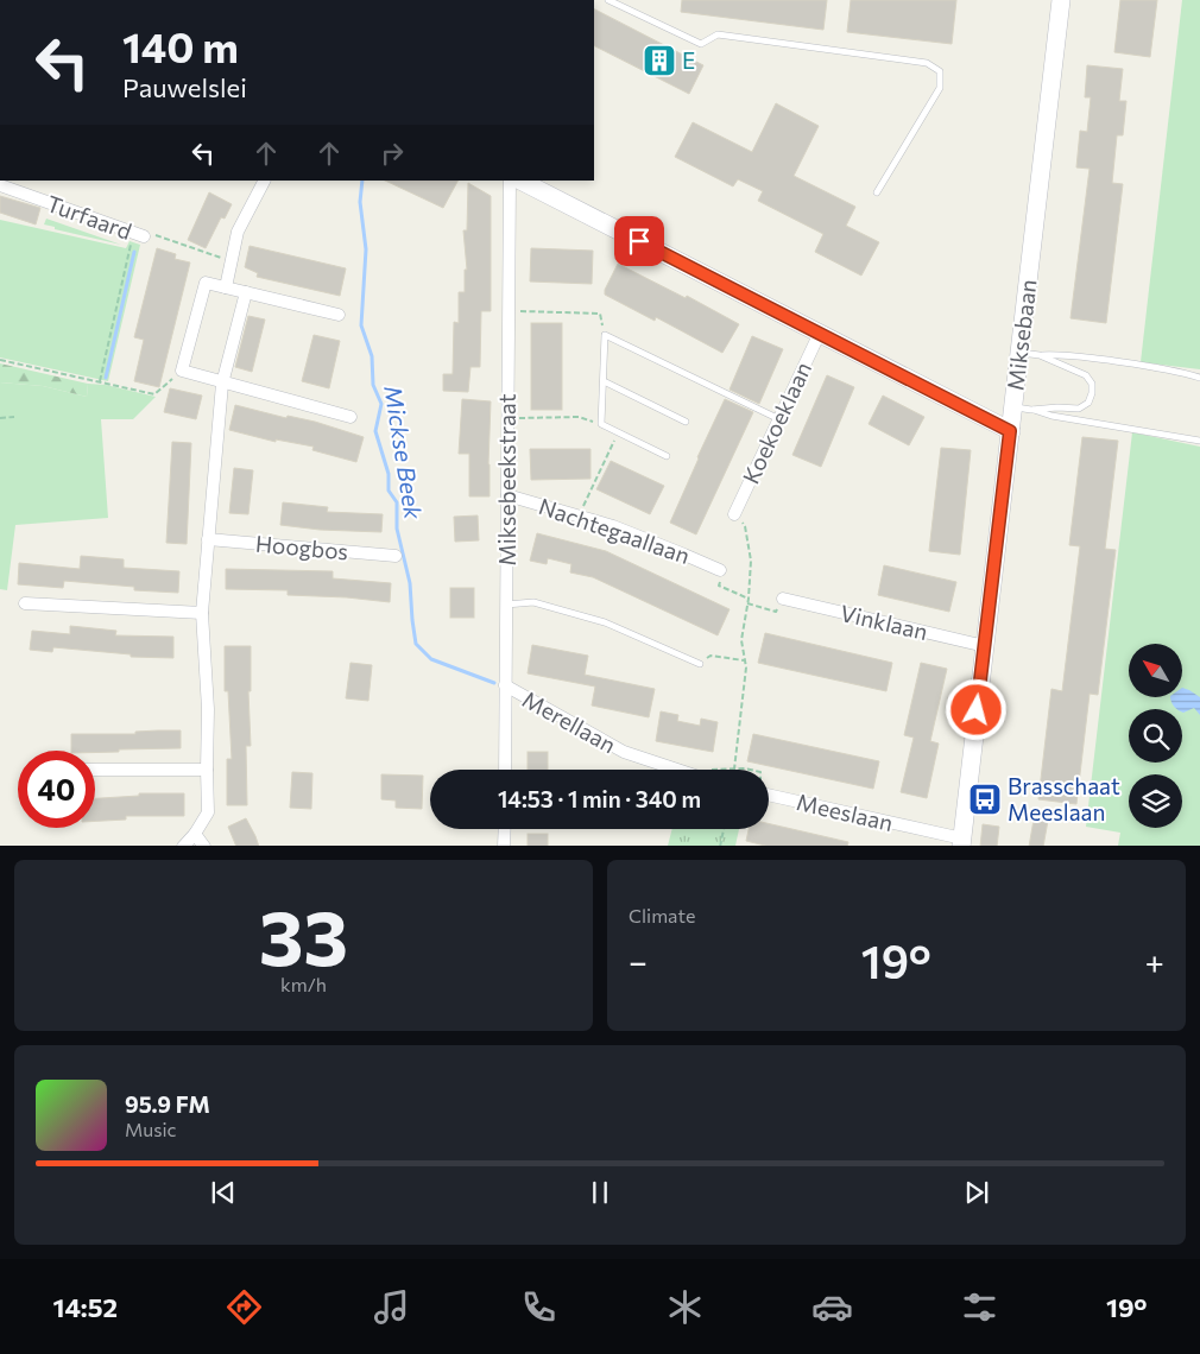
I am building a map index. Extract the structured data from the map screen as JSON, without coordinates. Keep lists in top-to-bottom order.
{
  "streets": {
    "street": [
      "Turfaard",
      "Miksebaan",
      "Koekoeklaan",
      "Miksebeekstraat",
      "Nachtegaallaan",
      "Hoogbos",
      "Vinklaan",
      "Merellaan",
      "Meeslaan"
    ]
  },
  "crossings": [
    ["Miksebaan", "Vinklaan"],
    ["Miksebaan", "Meeslaan"],
    ["Miksebeekstraat", "Nachtegaallaan"],
    ["Miksebeekstraat", "Merellaan"]
  ],
  "water": ["Mickse Beek"],
  "places": {
    "building": ["E"],
    "bus stop": ["Brasschaat Meeslaan"]
  },
  "north": "top left",
  "page": {
    "turn": ["140 m", "Pauwelslei"],
    "limit": "40",
    "trip": "14:53 · 1 min · 340 m",
    "tile": [
      ["33", "km/h"],
      "Climate"
    ],
    "heat": ["−", "19°", "+"],
    "song": ["95.9 FM", "Music"],
    "tabs": ["14:52", "19°"]
  }
}
